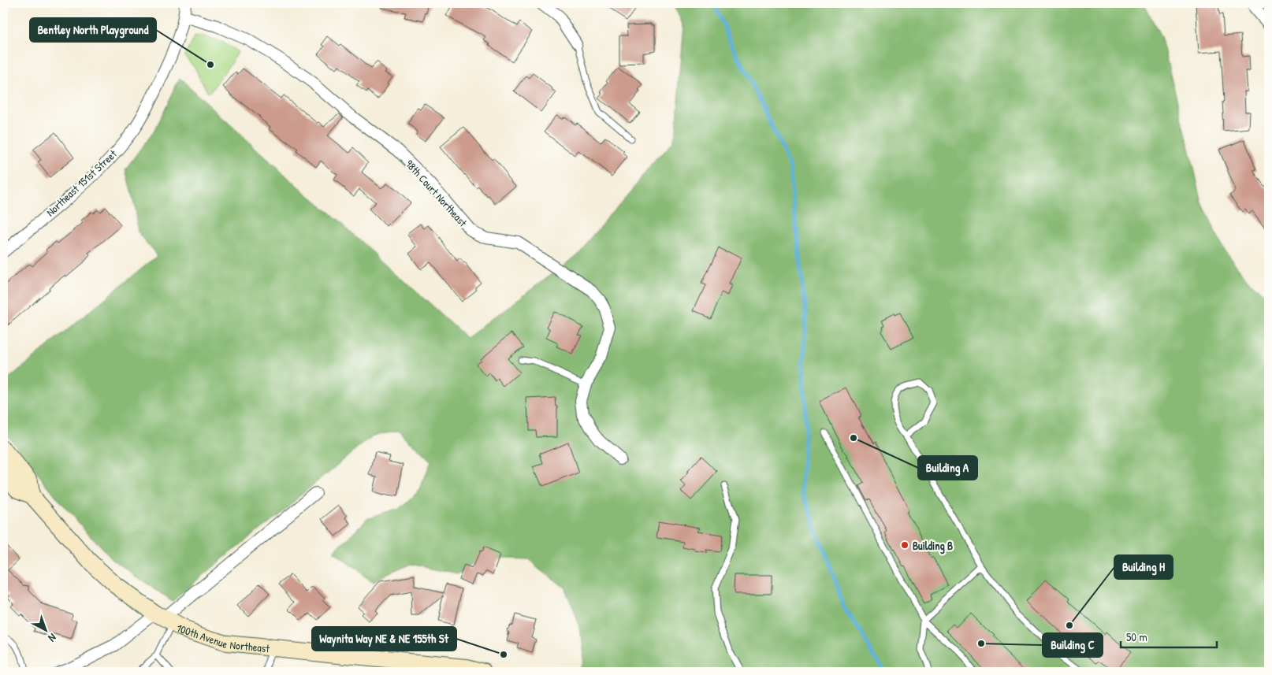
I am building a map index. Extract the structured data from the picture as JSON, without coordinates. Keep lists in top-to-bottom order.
{
  "streets": {
    "main road": ["100th Avenue Northeast"],
    "street": ["Northeast 151st Street", "98th Court Northeast"]
  },
  "crossings": [
    ["Northeast 151st Street", "98th Court Northeast"]
  ],
  "places": [
    "Bentley North Playground",
    "Building A",
    "Building B",
    "Building H",
    "Building C",
    "Waynita Way NE & NE 155th St"
  ],
  "scale_bar": "50 m",
  "north": "bottom right"
}
